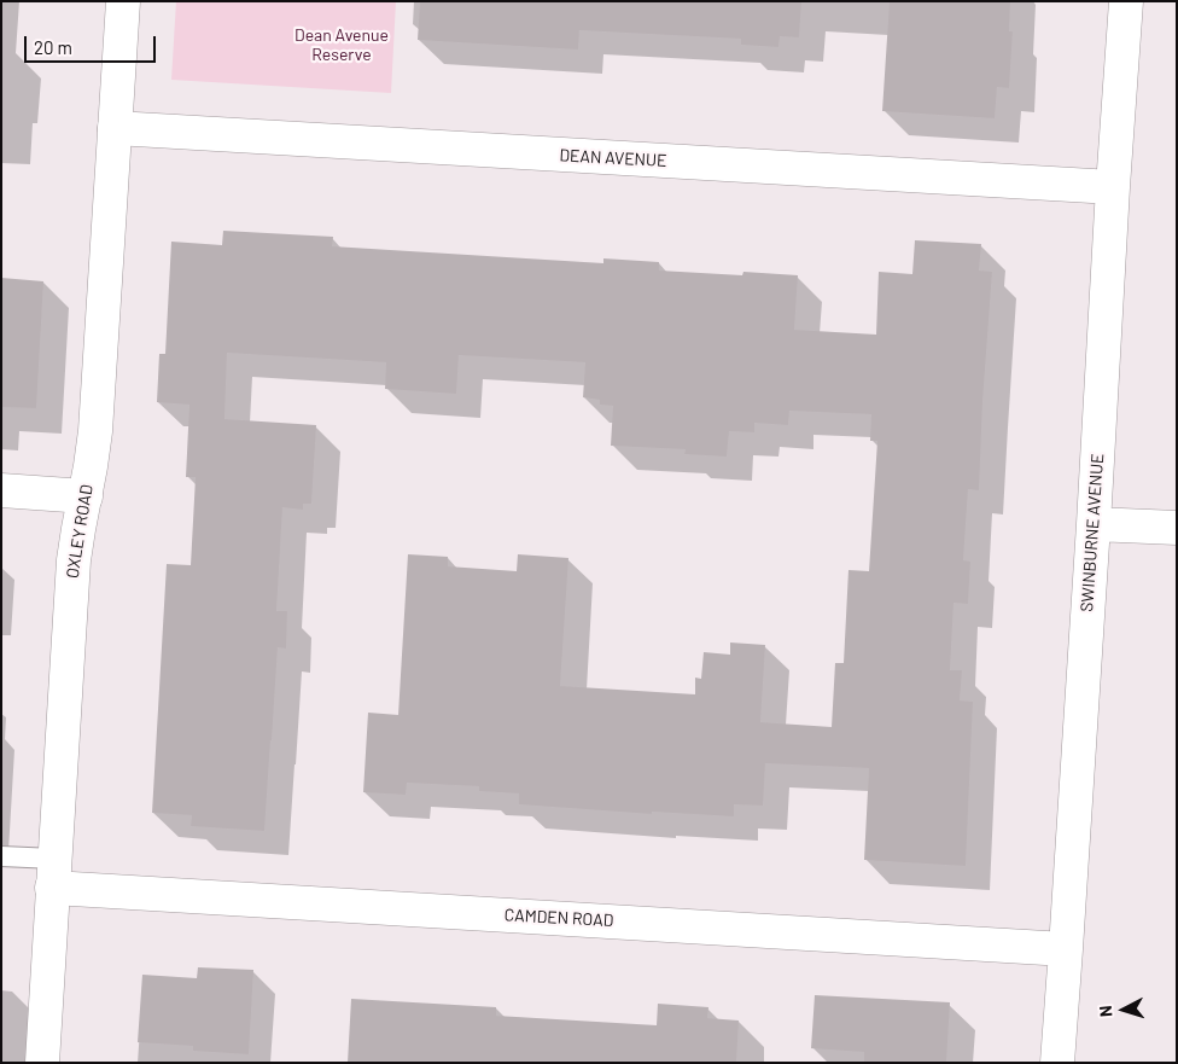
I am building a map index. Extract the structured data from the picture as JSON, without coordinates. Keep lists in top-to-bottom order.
{
  "streets": {
    "street": [
      "DEAN AVENUE",
      "OXLEY ROAD",
      "SWINBURNE AVENUE",
      "CAMDEN ROAD"
    ]
  },
  "crossings": [
    ["DEAN AVENUE", "OXLEY ROAD"],
    ["DEAN AVENUE", "SWINBURNE AVENUE"],
    ["OXLEY ROAD", "CAMDEN ROAD"],
    ["SWINBURNE AVENUE", "CAMDEN ROAD"]
  ],
  "parks": ["Dean Avenue Reserve"],
  "scale_bar": "20 m",
  "north": "left"
}
